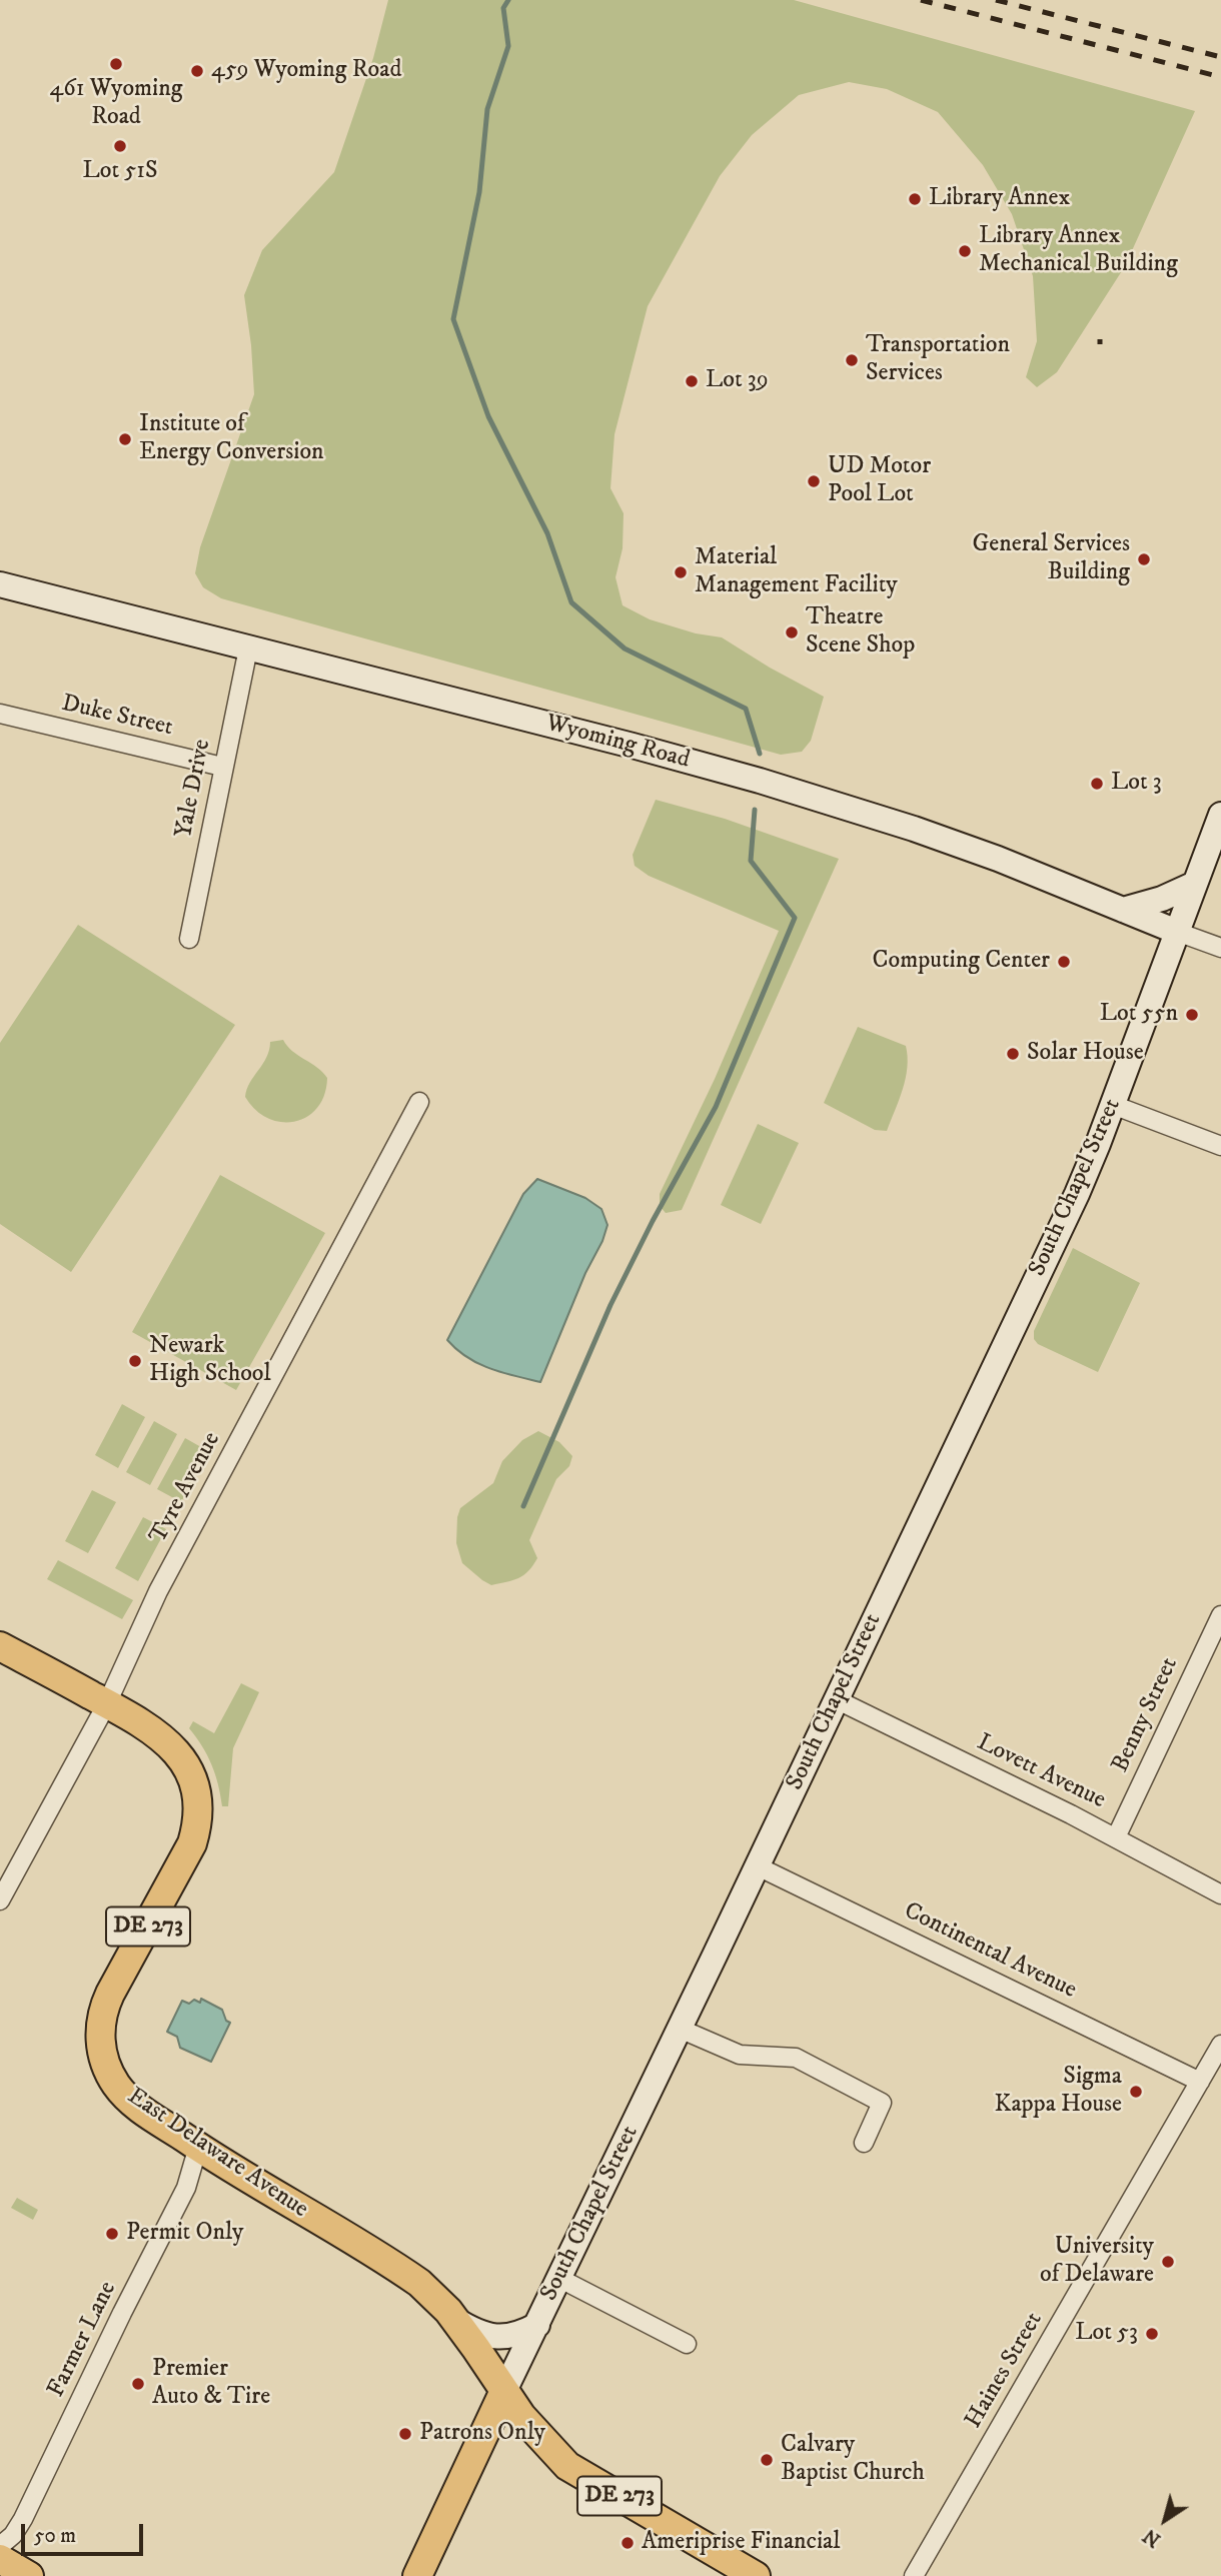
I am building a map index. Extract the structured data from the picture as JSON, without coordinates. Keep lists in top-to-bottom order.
{
  "streets": {
    "main road": ["South Chapel Street", "DE 273", "East Delaware Avenue"],
    "street": [
      "Duke Street",
      "Wyoming Road",
      "Yale Drive",
      "Tyre Avenue",
      "Benny Street",
      "Lovett Avenue",
      "Continental Avenue",
      "Farmer Lane",
      "Haines Street"
    ]
  },
  "crossings": [
    ["Duke Street", "Yale Drive"],
    ["Wyoming Road", "Yale Drive"],
    ["Wyoming Road", "South Chapel Street"],
    ["South Chapel Street", "Lovett Avenue"],
    ["South Chapel Street", "Continental Avenue"],
    ["South Chapel Street", "East Delaware Avenue"],
    ["Tyre Avenue", "East Delaware Avenue"],
    ["Benny Street", "Lovett Avenue"],
    ["Continental Avenue", "Haines Street"],
    ["East Delaware Avenue", "Farmer Lane"]
  ],
  "places": [
    "461 Wyoming Road",
    "459 Wyoming Road",
    "Lot 51S",
    "Library Annex",
    "Library Annex Mechanical Building",
    "Transportation Services",
    "Lot 39",
    "Institute of Energy Conversion",
    "UD Motor Pool Lot",
    "General Services Building",
    "Material Management Facility",
    "Theatre Scene Shop",
    "Lot 3",
    "Computing Center",
    "Lot 55n",
    "Solar House",
    "Newark High School",
    "Sigma Kappa House",
    "Permit Only",
    "University of Delaware",
    "Lot 53",
    "Premier Auto & Tire",
    "Patrons Only",
    "Calvary Baptist Church",
    "Ameriprise Financial"
  ],
  "scale_bar": "50 m",
  "north": "bottom left"
}
